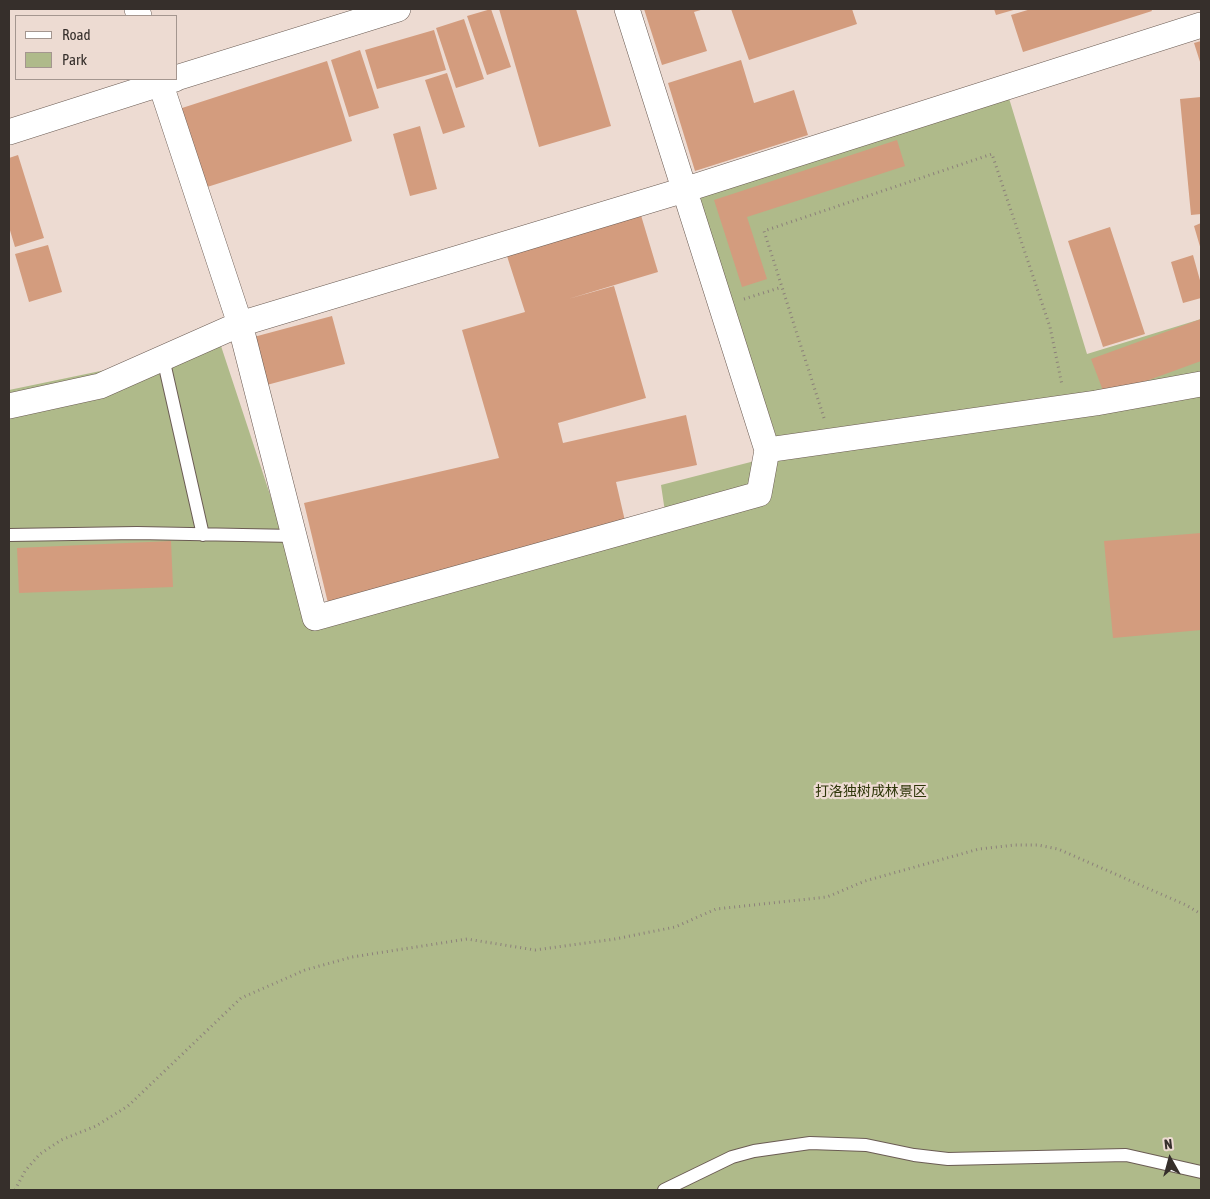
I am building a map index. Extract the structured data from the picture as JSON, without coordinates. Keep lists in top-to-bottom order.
{
  "parks": ["打洛独树成林景区"],
  "legend": ["Road", "Park"],
  "north": "top"
}
